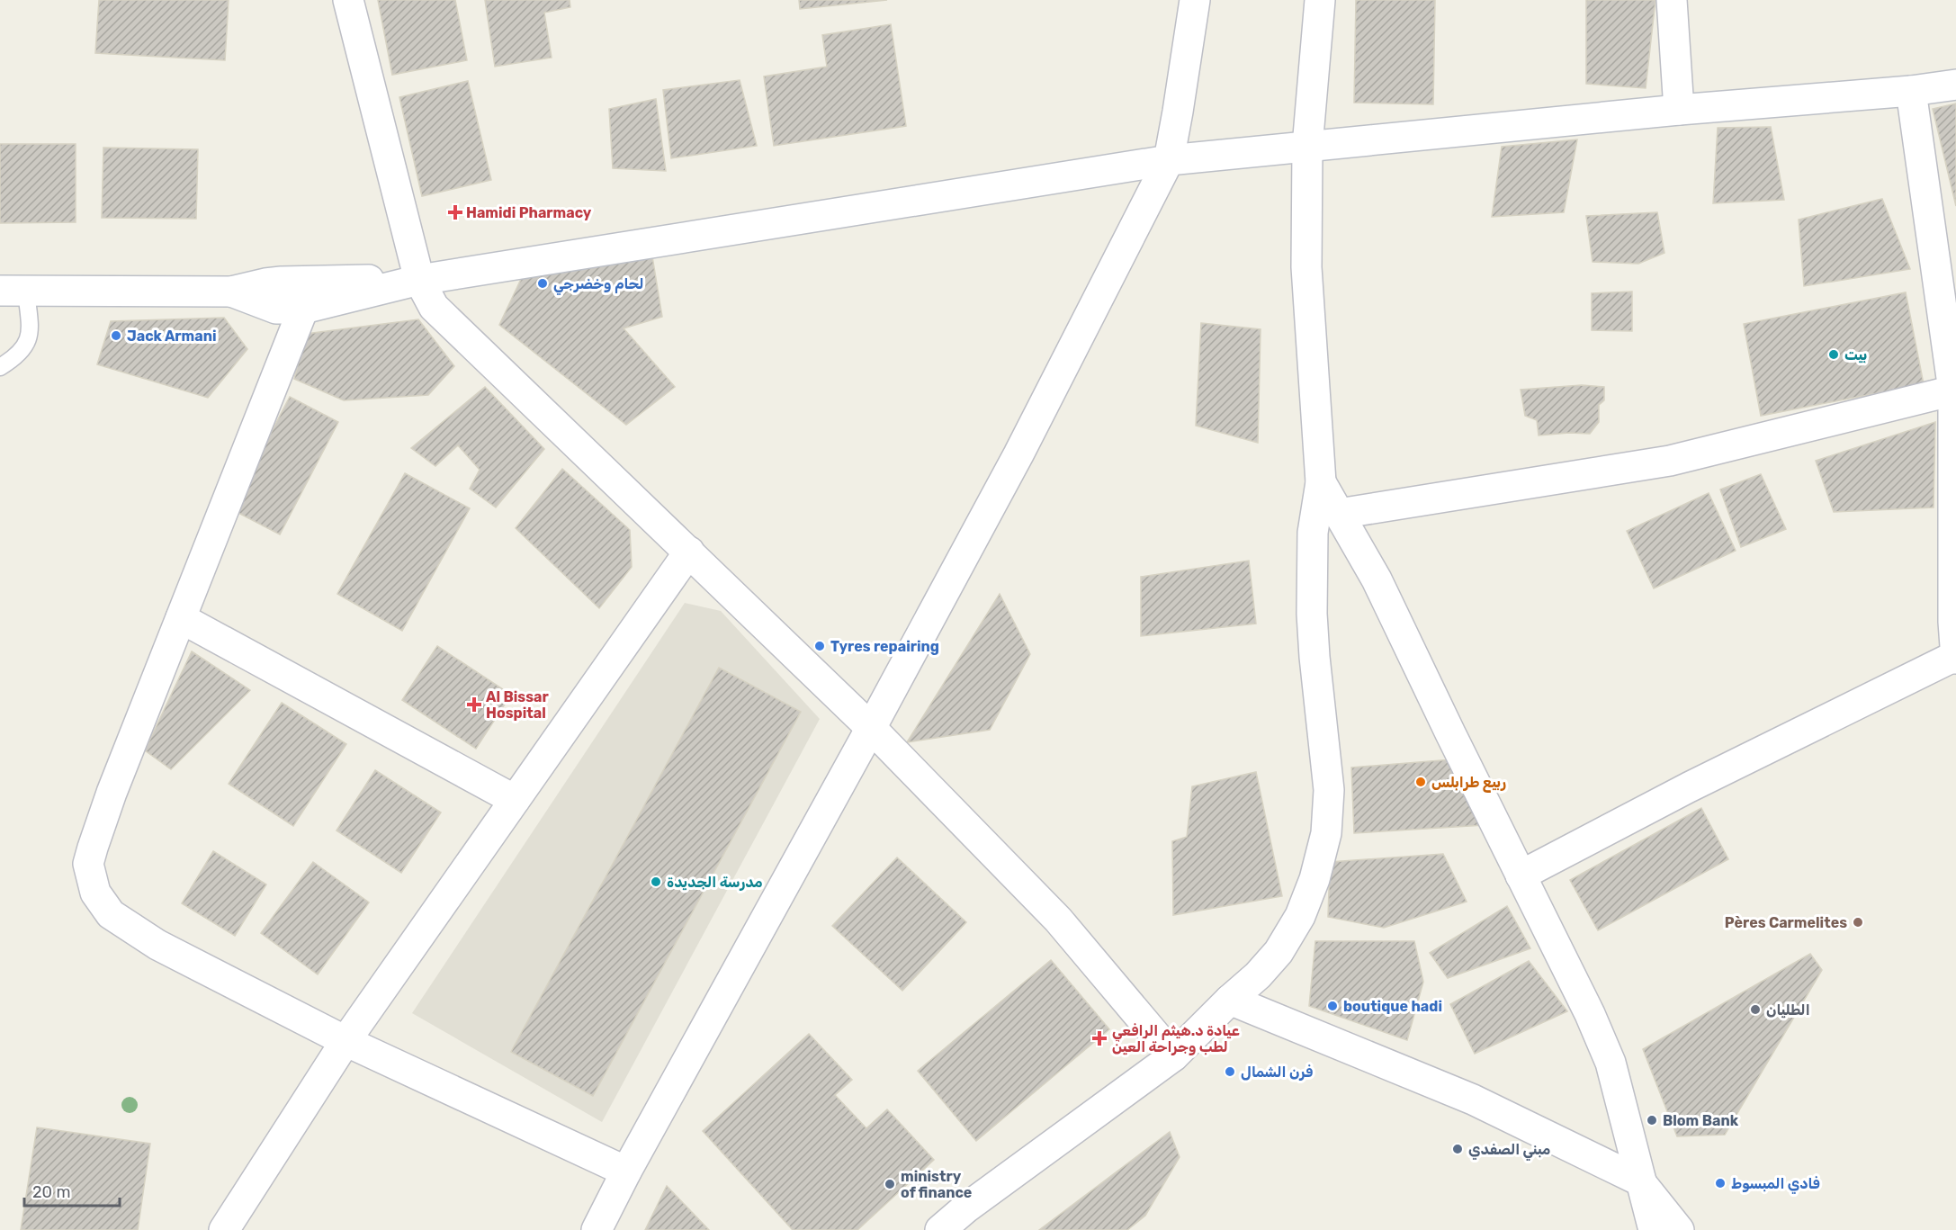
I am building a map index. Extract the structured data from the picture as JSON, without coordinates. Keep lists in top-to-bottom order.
{
  "places": {
    "health": ["Hamidi Pharmacy", "Al Bissar Hospital", "عيادة د.هيثم الرافعي لطب وجراحة العين"],
    "other": [
      "لحام وخضرجي",
      "Jack Armani",
      "بيت",
      "Tyres repairing",
      "ربيع طرابلس",
      "مدرسة الجديدة",
      "Pères Carmelites",
      "boutique hadi",
      "الطليان",
      "فرن الشمال",
      "Blom Bank",
      "مبني الصفدي",
      "فادي المبسوط",
      "ministry of finance"
    ]
  },
  "scale_bar": "20 m"
}
